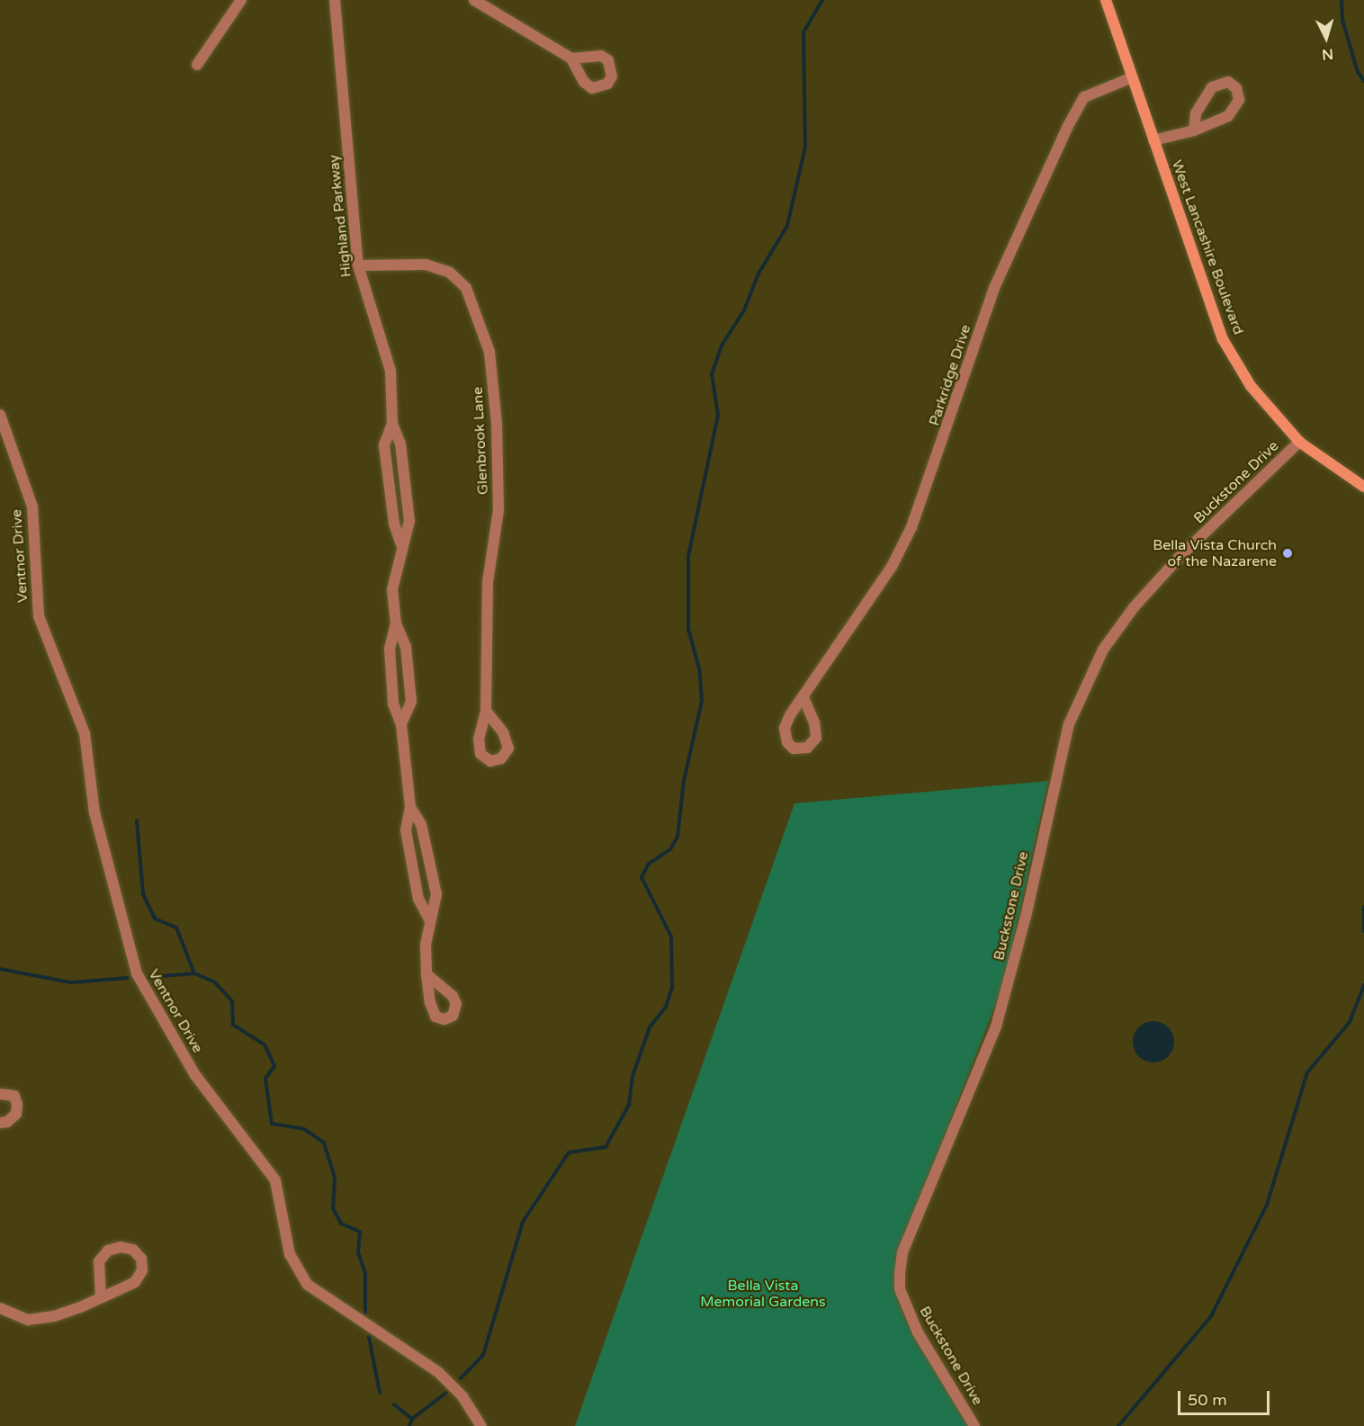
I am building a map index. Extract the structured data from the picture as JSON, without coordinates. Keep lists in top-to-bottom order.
{
  "streets": {
    "main road": ["West Lancashire Boulevard"],
    "street": [
      "Highland Parkway",
      "Parkridge Drive",
      "Glenbrook Lane",
      "Buckstone Drive",
      "Ventnor Drive"
    ]
  },
  "crossings": [
    ["Highland Parkway", "Glenbrook Lane"],
    ["West Lancashire Boulevard", "Parkridge Drive"],
    ["West Lancashire Boulevard", "Buckstone Drive"]
  ],
  "parks": ["Bella Vista Memorial Gardens"],
  "places": ["Bella Vista Church of the Nazarene"],
  "scale_bar": "50 m",
  "north": "bottom"
}
